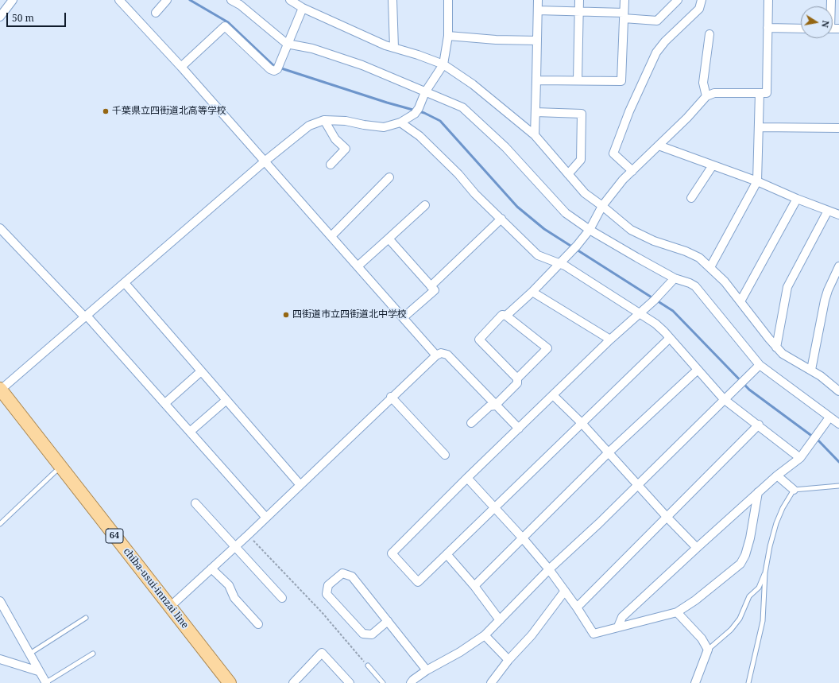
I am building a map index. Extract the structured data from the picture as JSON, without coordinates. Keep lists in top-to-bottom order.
{
  "streets": {
    "main road": ["64", "chiba-usui-innzai line"]
  },
  "places": ["千葉県立四街道北高等学校", "四街道市立四街道北中学校"],
  "scale_bar": "50 m",
  "north": "right"
}
